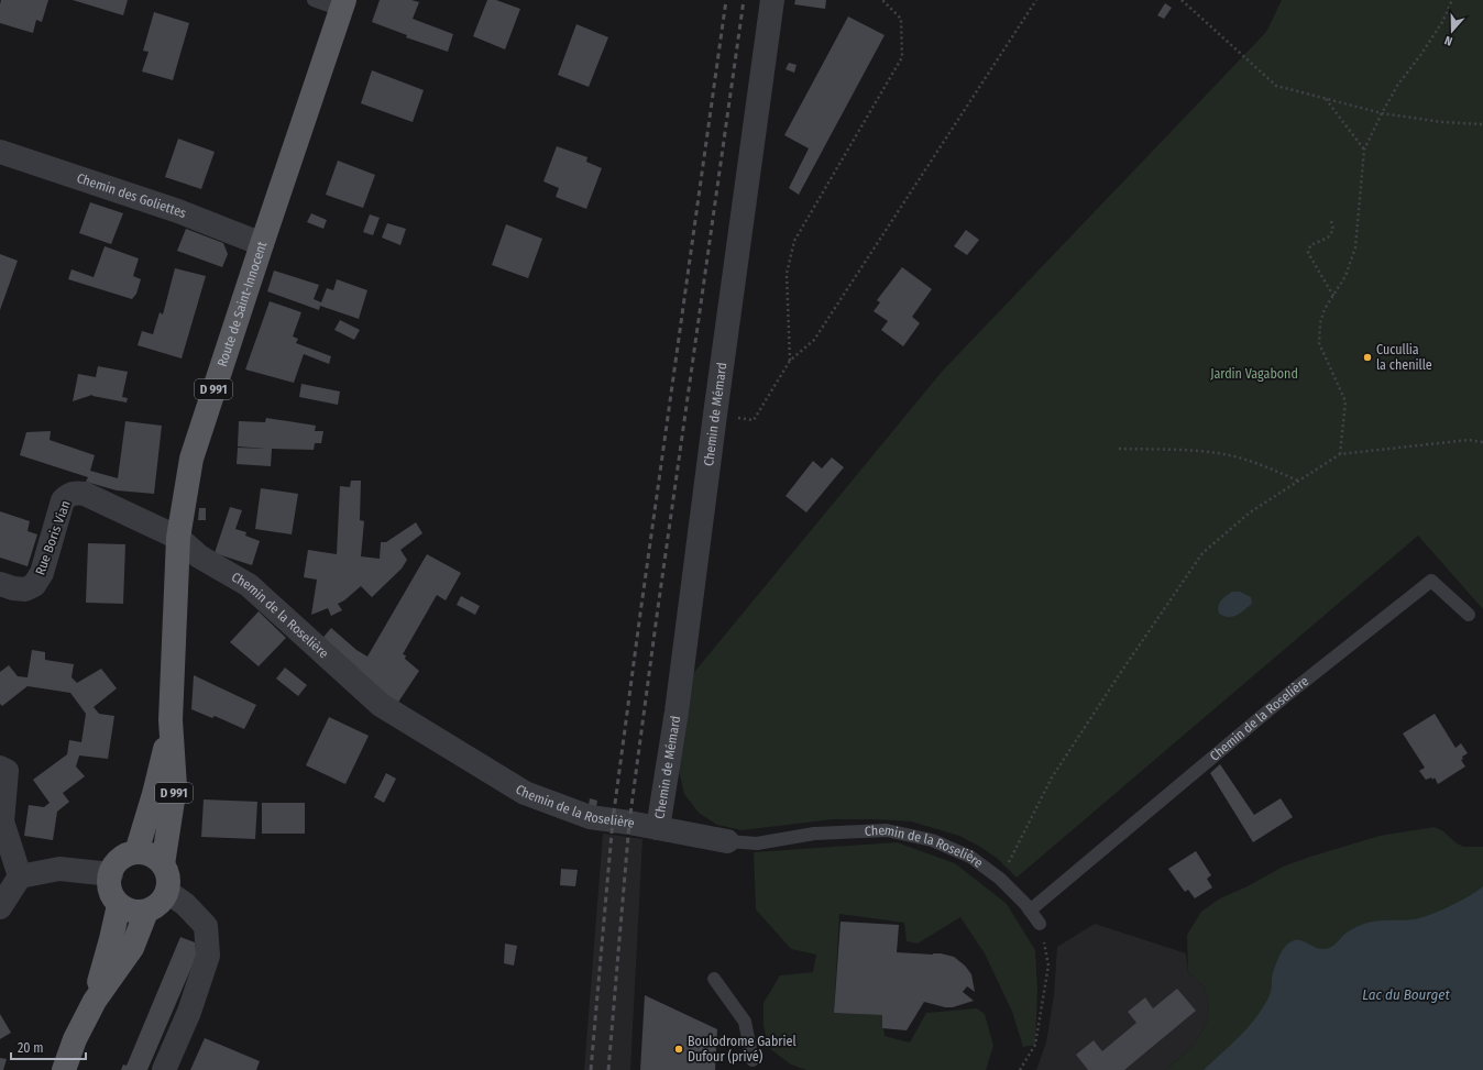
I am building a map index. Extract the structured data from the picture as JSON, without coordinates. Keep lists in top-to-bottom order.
{
  "streets": {
    "main road": ["Route de Saint-Innocent", "D 991"],
    "street": [
      "Chemin des Goliettes",
      "Chemin de Mémard",
      "Rue Boris Vian",
      "Chemin de la Roselière"
    ]
  },
  "crossings": [
    ["Chemin des Goliettes", "Route de Saint-Innocent"],
    ["Route de Saint-Innocent", "Rue Boris Vian"],
    ["Route de Saint-Innocent", "Chemin de la Roselière"],
    ["Chemin de Mémard", "Chemin de la Roselière"],
    ["Rue Boris Vian", "Chemin de la Roselière"]
  ],
  "water": ["Lac du Bourget"],
  "parks": ["Jardin Vagabond"],
  "places": ["Cucullia la chenille", "Boulodrome Gabriel Dufour (privé)"],
  "scale_bar": "20 m",
  "north": "bottom"
}
